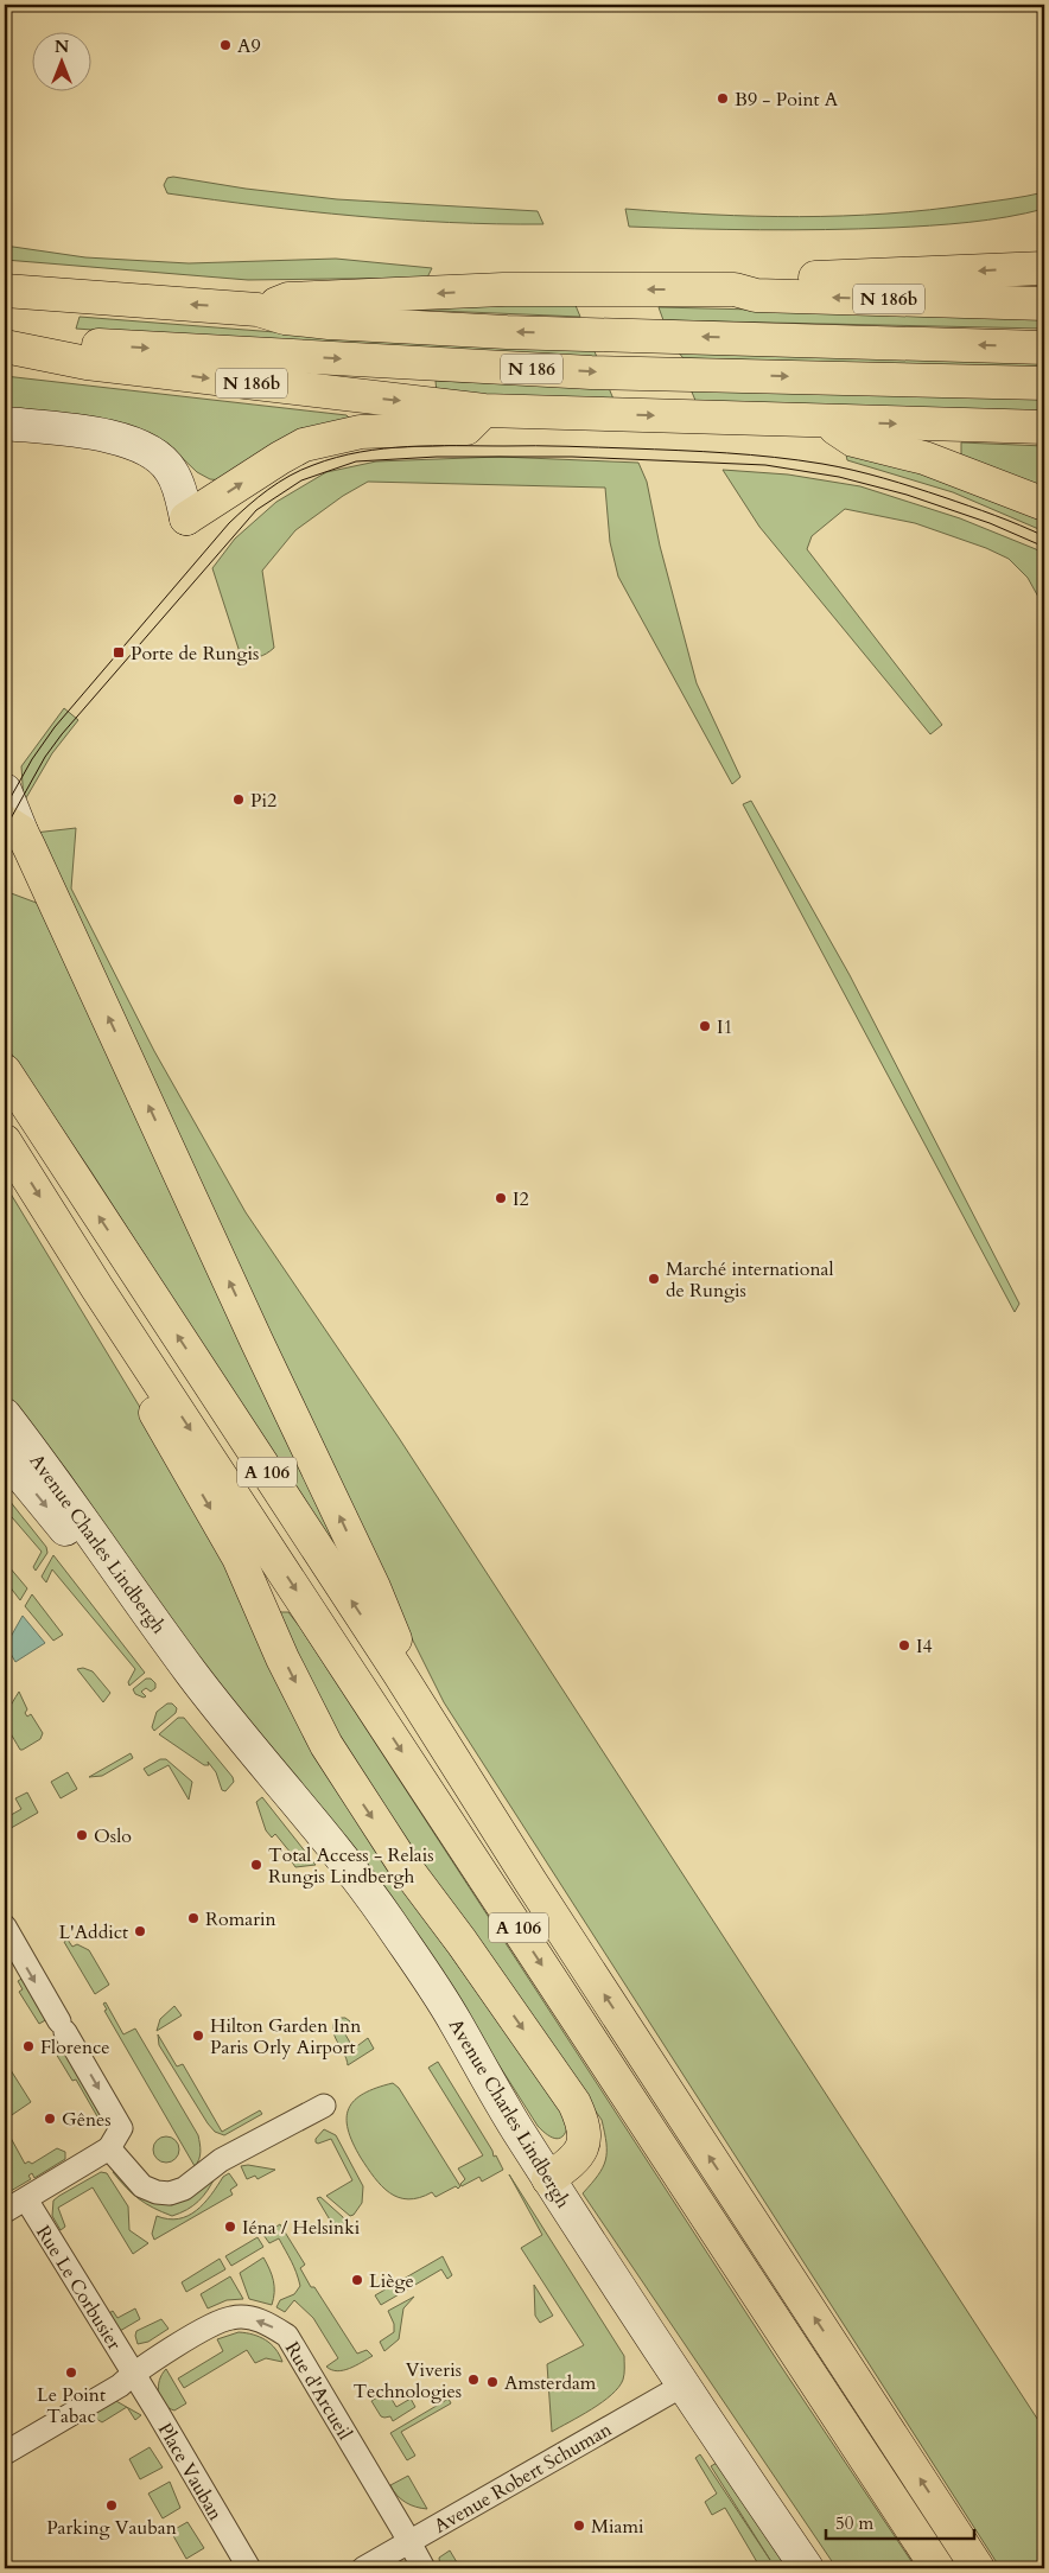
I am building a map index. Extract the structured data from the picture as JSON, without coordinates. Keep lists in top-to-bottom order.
{
  "streets": {
    "highway": ["N 186b", "N 186", "A 106"],
    "main road": ["Avenue Charles Lindbergh"],
    "street": [
      "Rue Le Corbusier",
      "Rue d'Arcueil",
      "Place Vauban",
      "Avenue Robert Schuman"
    ]
  },
  "crossings": [
    ["N 186b", "N 186"],
    ["Avenue Charles Lindbergh", "Avenue Robert Schuman"],
    ["Rue Le Corbusier", "Rue d'Arcueil"],
    ["Rue Le Corbusier", "Place Vauban"],
    ["Rue d'Arcueil", "Place Vauban"],
    ["Rue d'Arcueil", "Avenue Robert Schuman"]
  ],
  "places": {
    "other": [
      "A9",
      "B9 - Point A",
      "Pi2",
      "I1",
      "I2",
      "Marché international de Rungis",
      "I4",
      "Oslo",
      "Total Access - Relais Rungis Lindbergh",
      "Romarin",
      "L'Addict",
      "Hilton Garden Inn Paris Orly Airport",
      "Florence",
      "Gênes",
      "Iéna / Helsinki",
      "Liège",
      "Le Point Tabac",
      "Viveris Technologies",
      "Amsterdam",
      "Parking Vauban",
      "Miami"
    ],
    "transit": ["Porte de Rungis"]
  },
  "scale_bar": "50 m",
  "north": "top"
}
